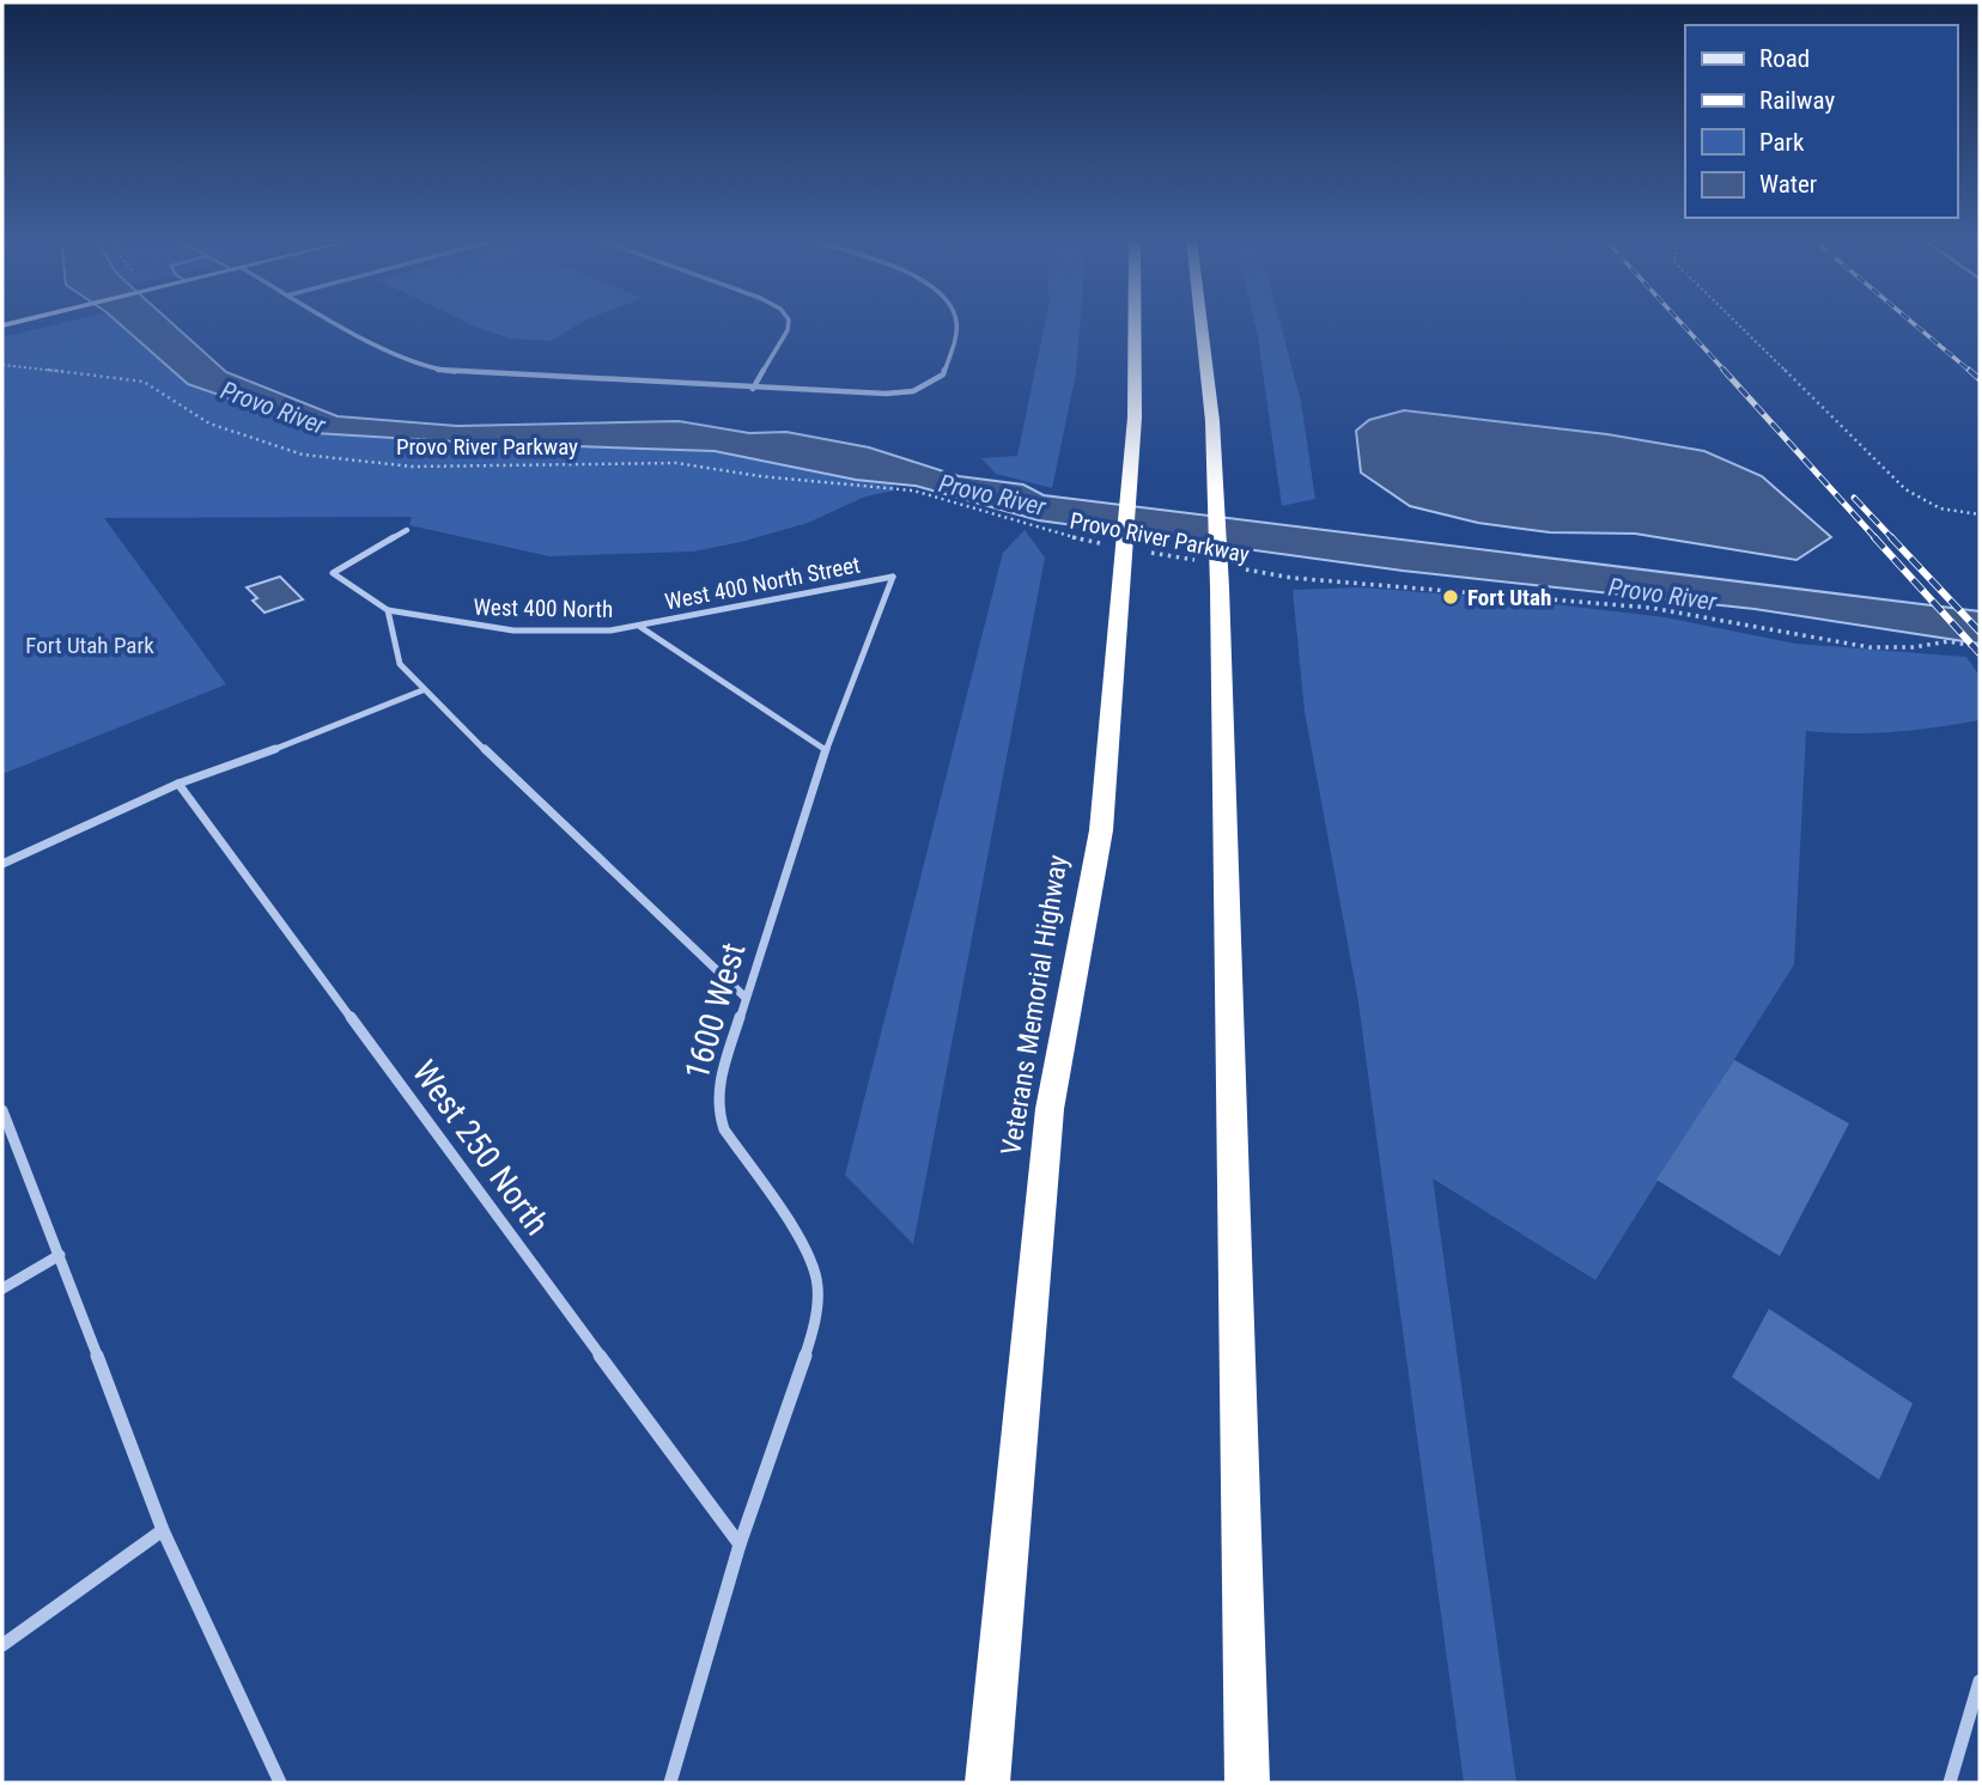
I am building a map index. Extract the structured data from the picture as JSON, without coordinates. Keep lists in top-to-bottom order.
{
  "streets": {
    "highway": ["Veterans Memorial Highway"],
    "street": [
      "West 400 North Street",
      "West 400 North",
      "1600 West",
      "West 250 North"
    ],
    "path": ["Provo River Parkway"]
  },
  "crossings": [
    ["West 400 North Street", "West 400 North"],
    ["West 400 North Street", "1600 West"],
    ["1600 West", "West 250 North"]
  ],
  "water": ["Provo River"],
  "parks": ["Fort Utah Park"],
  "places": ["Fort Utah"],
  "legend": [
    "Road",
    "Railway",
    "Park",
    "Water"
  ]
}
